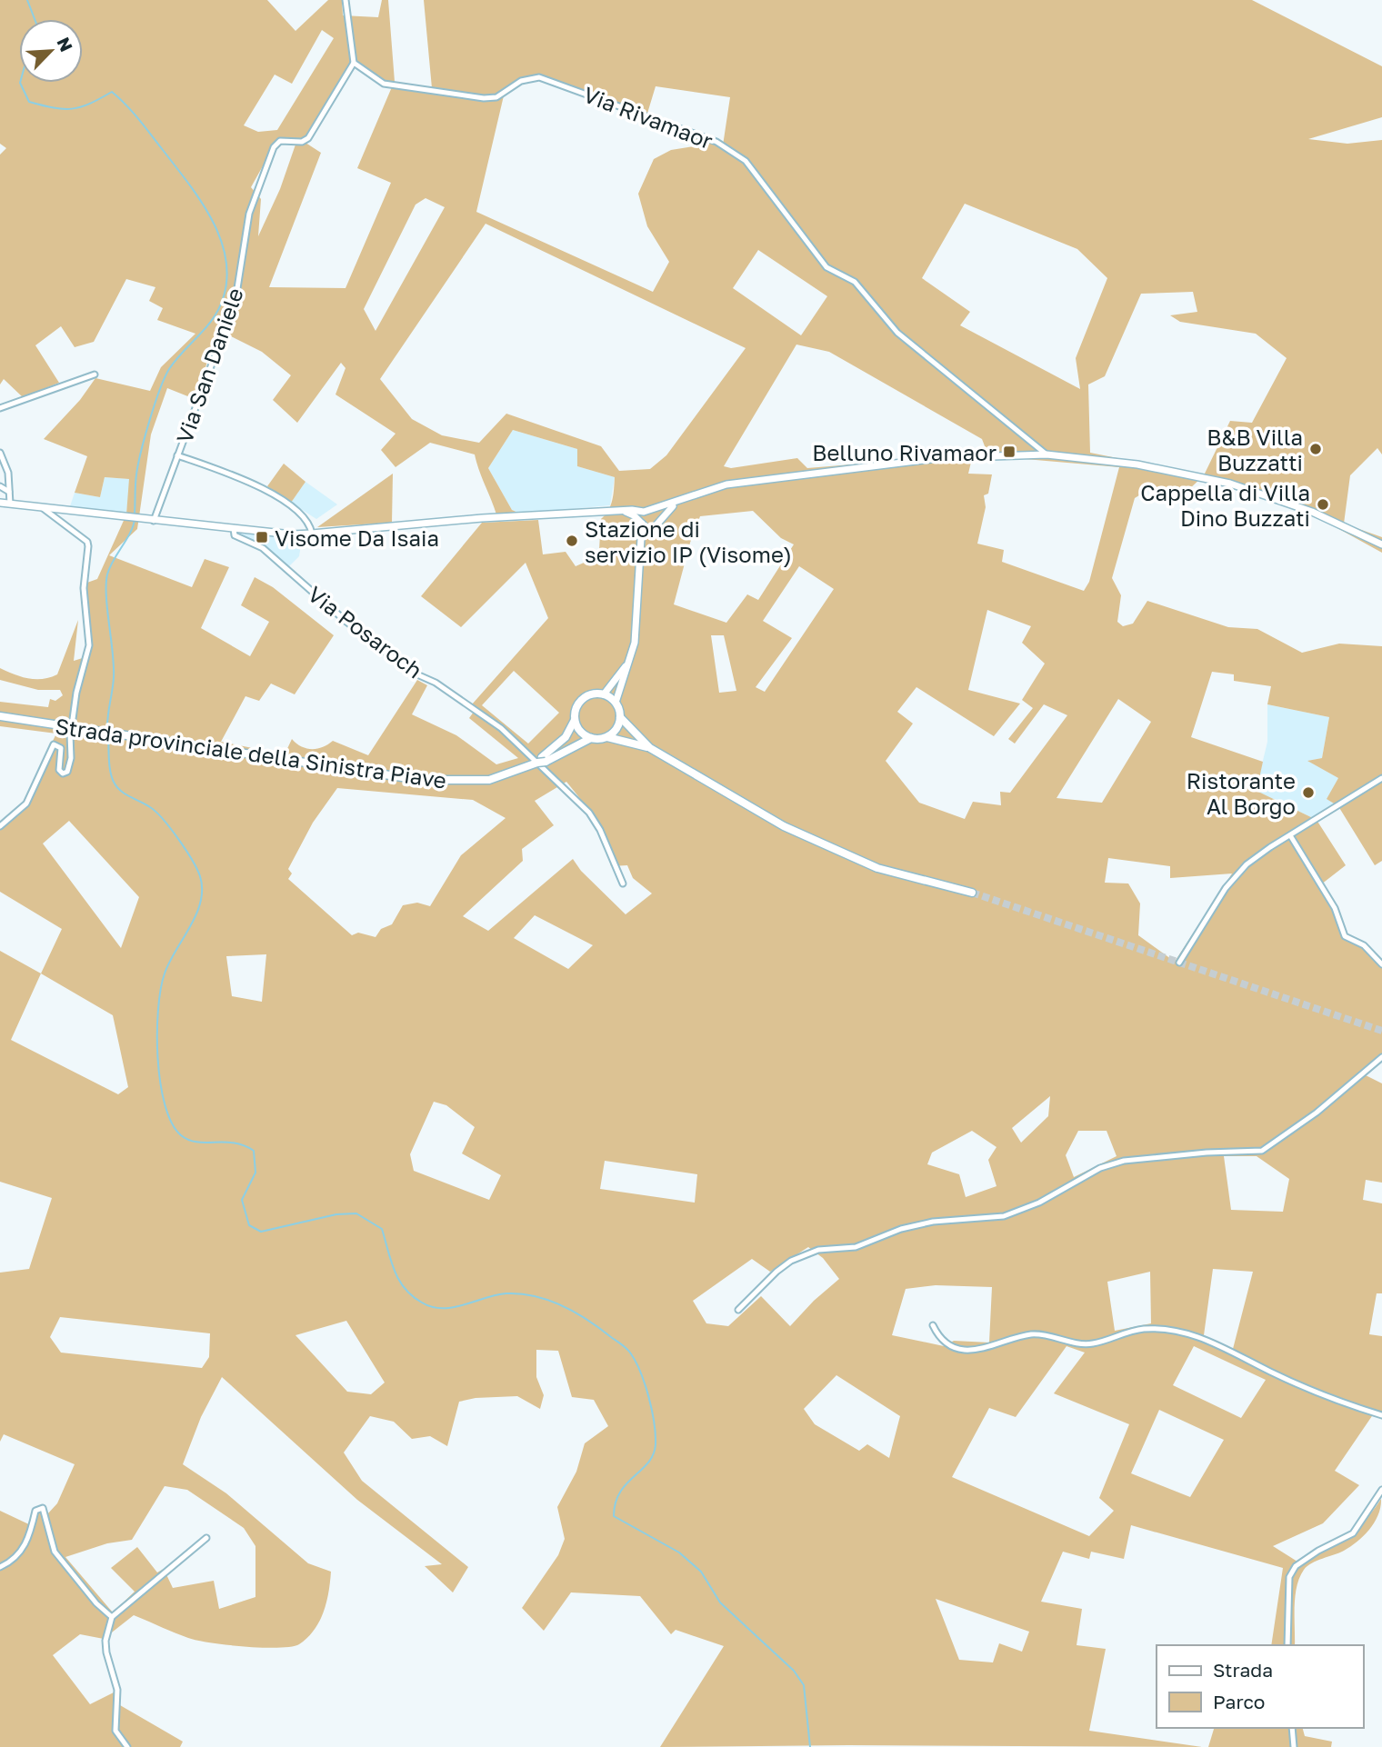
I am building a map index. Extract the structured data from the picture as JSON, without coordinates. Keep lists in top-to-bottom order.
{
  "streets": {
    "main road": ["Strada provinciale della Sinistra Piave"],
    "street": ["Via Rivamaor", "Via San Daniele", "Via Posaroch"]
  },
  "crossings": [
    ["Via Rivamaor", "Via San Daniele"],
    ["Via Posaroch", "Strada provinciale della Sinistra Piave"]
  ],
  "places": {
    "other": [
      "B&B Villa Buzzatti",
      "Cappella di Villa Dino Buzzati",
      "Stazione di servizio IP (Visome)",
      "Ristorante Al Borgo"
    ],
    "transit": ["Belluno Rivamaor", "Visome Da Isaia"]
  },
  "legend": ["Strada", "Parco"],
  "north": "top right"
}
